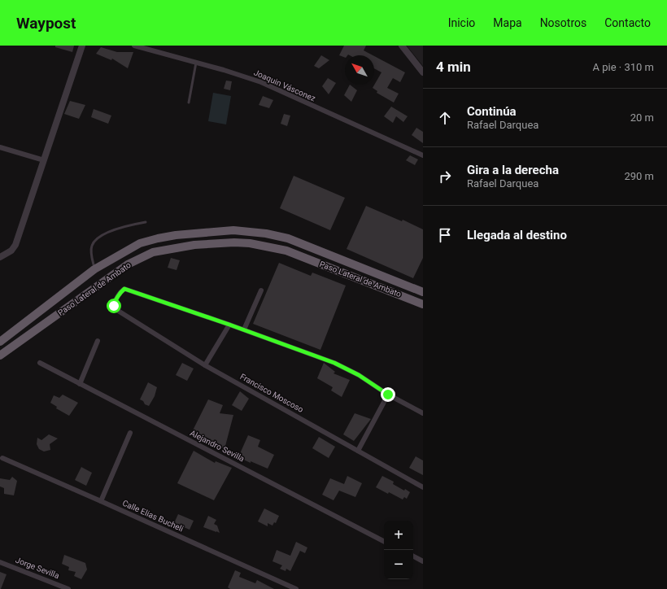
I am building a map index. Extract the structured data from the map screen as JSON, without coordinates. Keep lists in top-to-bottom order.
{
  "streets": {
    "highway": ["Paso Lateral de Ambato"],
    "street": [
      "Joaquin Vásconez",
      "Francisco Moscoso",
      "Alejandro Sevilla",
      "Calle Elias Bucheli",
      "Jorge Sevilla"
    ]
  },
  "north": "top left",
  "page": {
    "header": "Waypost",
    "nav": [
      "Inicio",
      "Mapa",
      "Nosotros",
      "Contacto"
    ],
    "heading": ["4 min", "A pie · 310 m"],
    "list": [
      ["Continúa", "Rafael Darquea", "20 m"],
      ["Gira a la derecha", "Rafael Darquea", "290 m"],
      "Llegada al destino"
    ],
    "map_buttons": ["+", "−"]
  }
}
